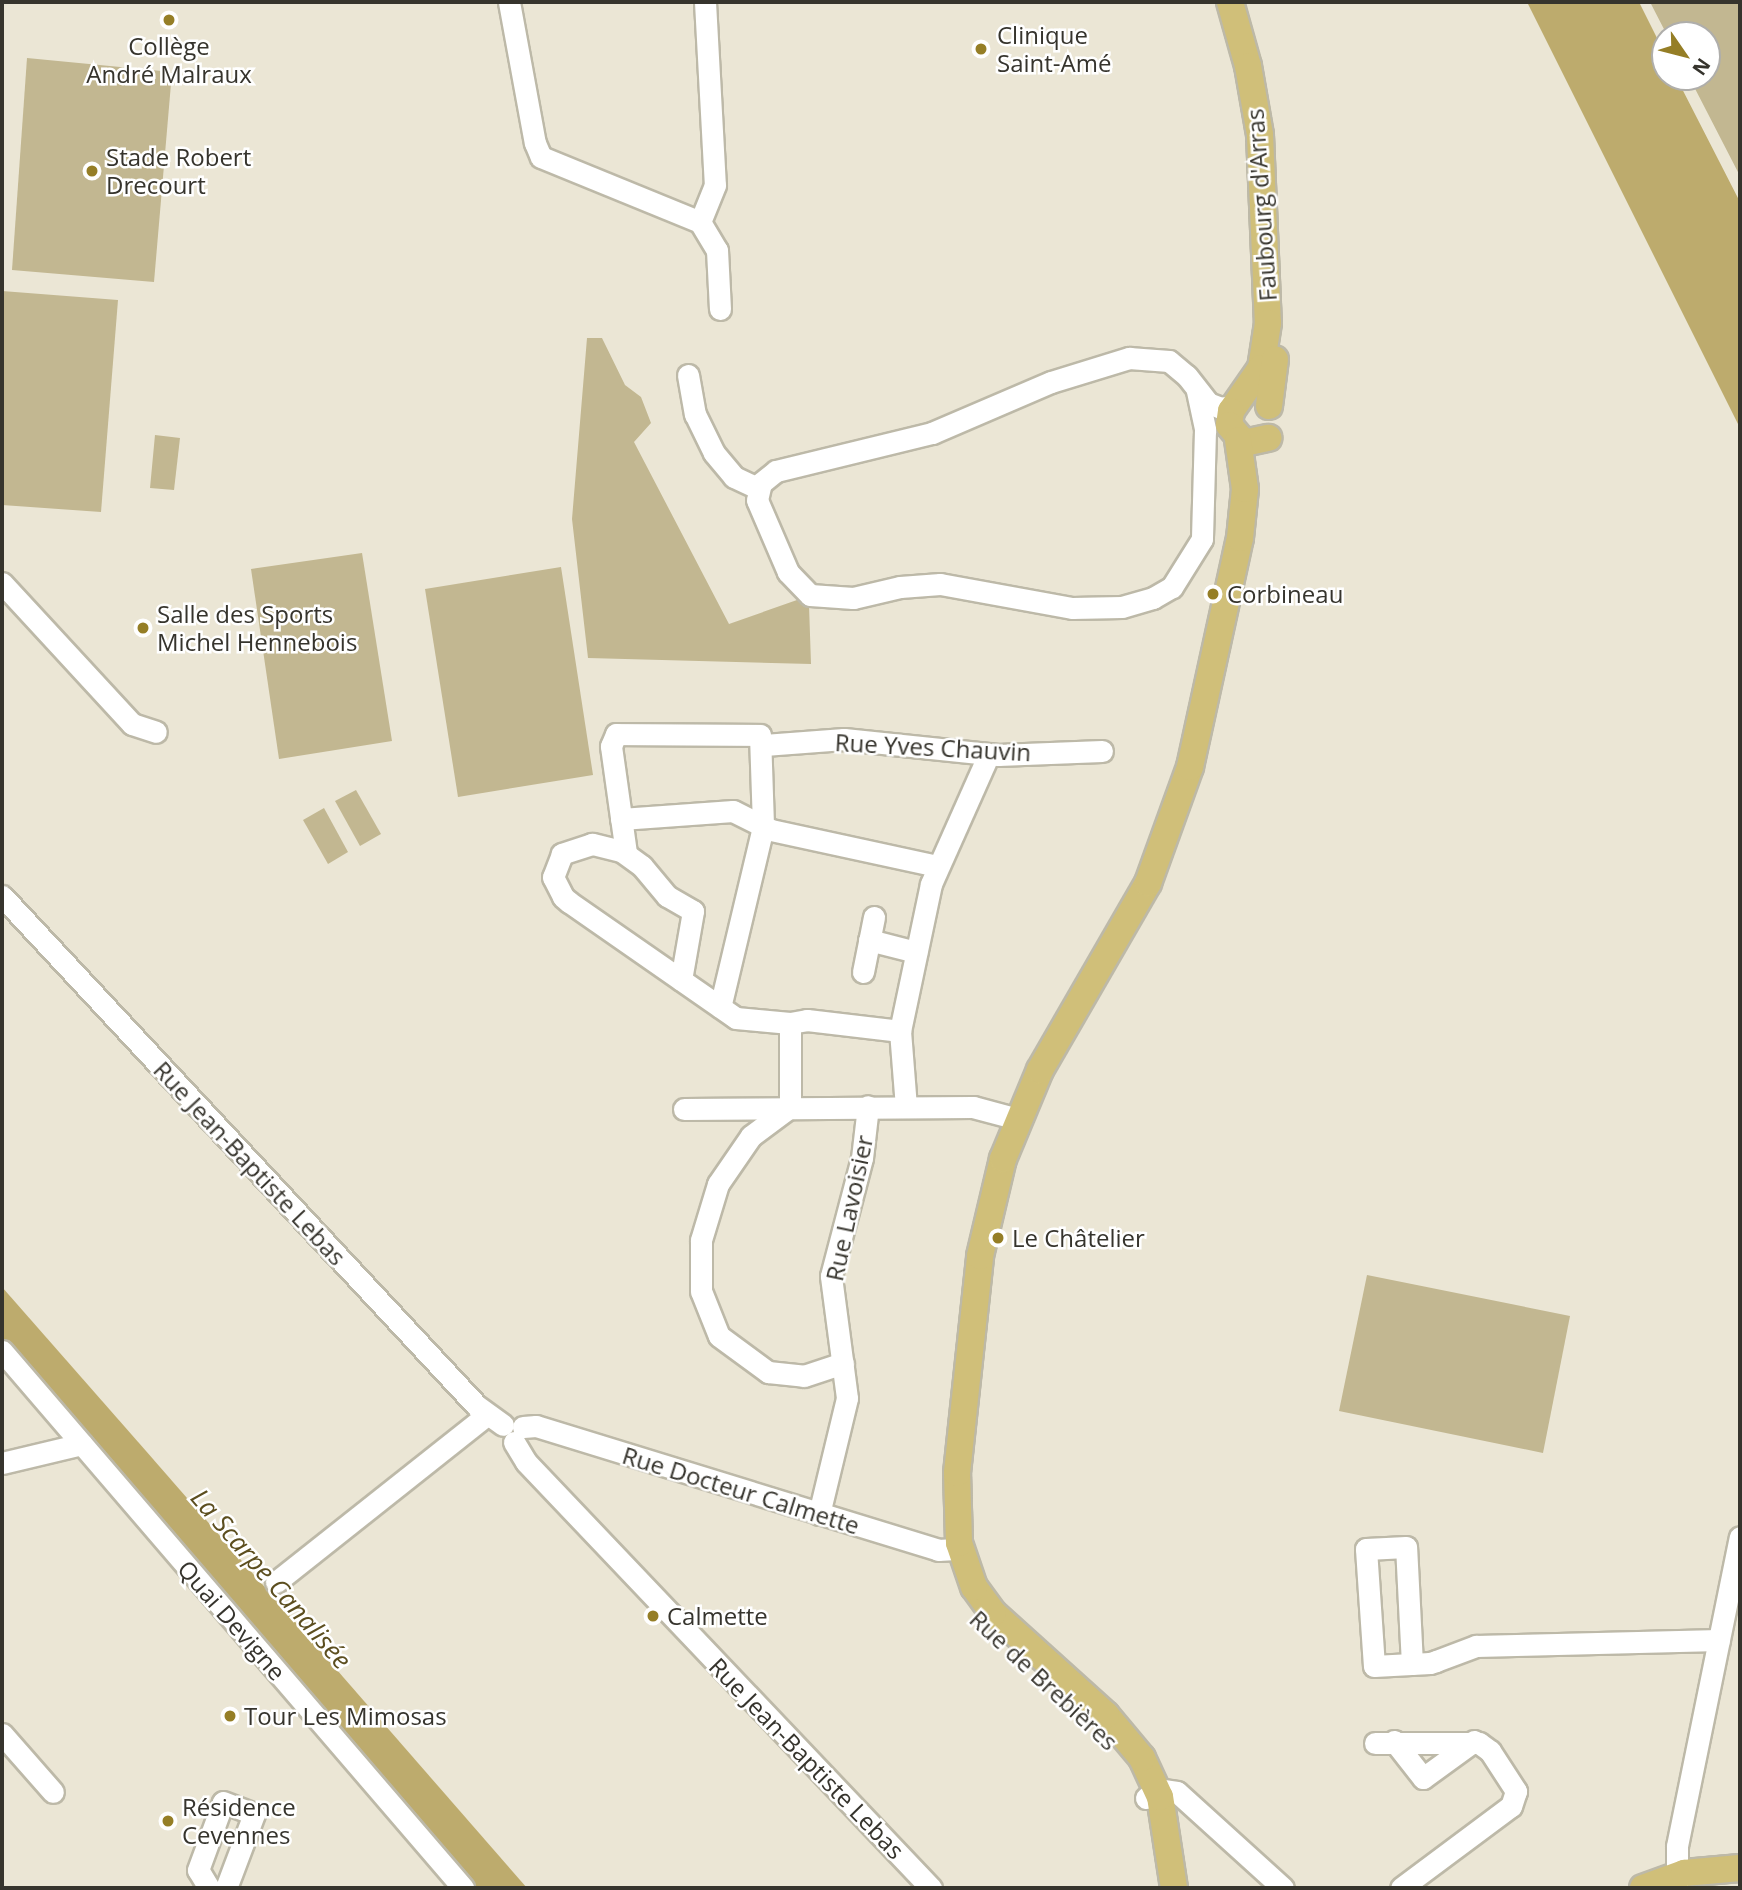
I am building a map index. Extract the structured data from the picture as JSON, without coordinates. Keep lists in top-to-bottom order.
{
  "streets": {
    "main road": ["Faubourg d'Arras", "Rue de Brebières"],
    "street": [
      "Rue Yves Chauvin",
      "Rue Jean-Baptiste Lebas",
      "Rue Lavoisier",
      "Rue Docteur Calmette",
      "Quai Devigne"
    ]
  },
  "crossings": [
    ["Rue Jean-Baptiste Lebas", "Rue Docteur Calmette"],
    ["Rue Lavoisier", "Rue Docteur Calmette"],
    ["Rue Docteur Calmette", "Rue de Brebières"]
  ],
  "water": ["La Scarpe Canalisée"],
  "places": [
    "Collège André Malraux",
    "Clinique Saint-Amé",
    "Stade Robert Drecourt",
    "Corbineau",
    "Salle des Sports Michel Hennebois",
    "Le Châtelier",
    "Calmette",
    "Tour Les Mimosas",
    "Résidence Cevennes"
  ],
  "north": "bottom right"
}
